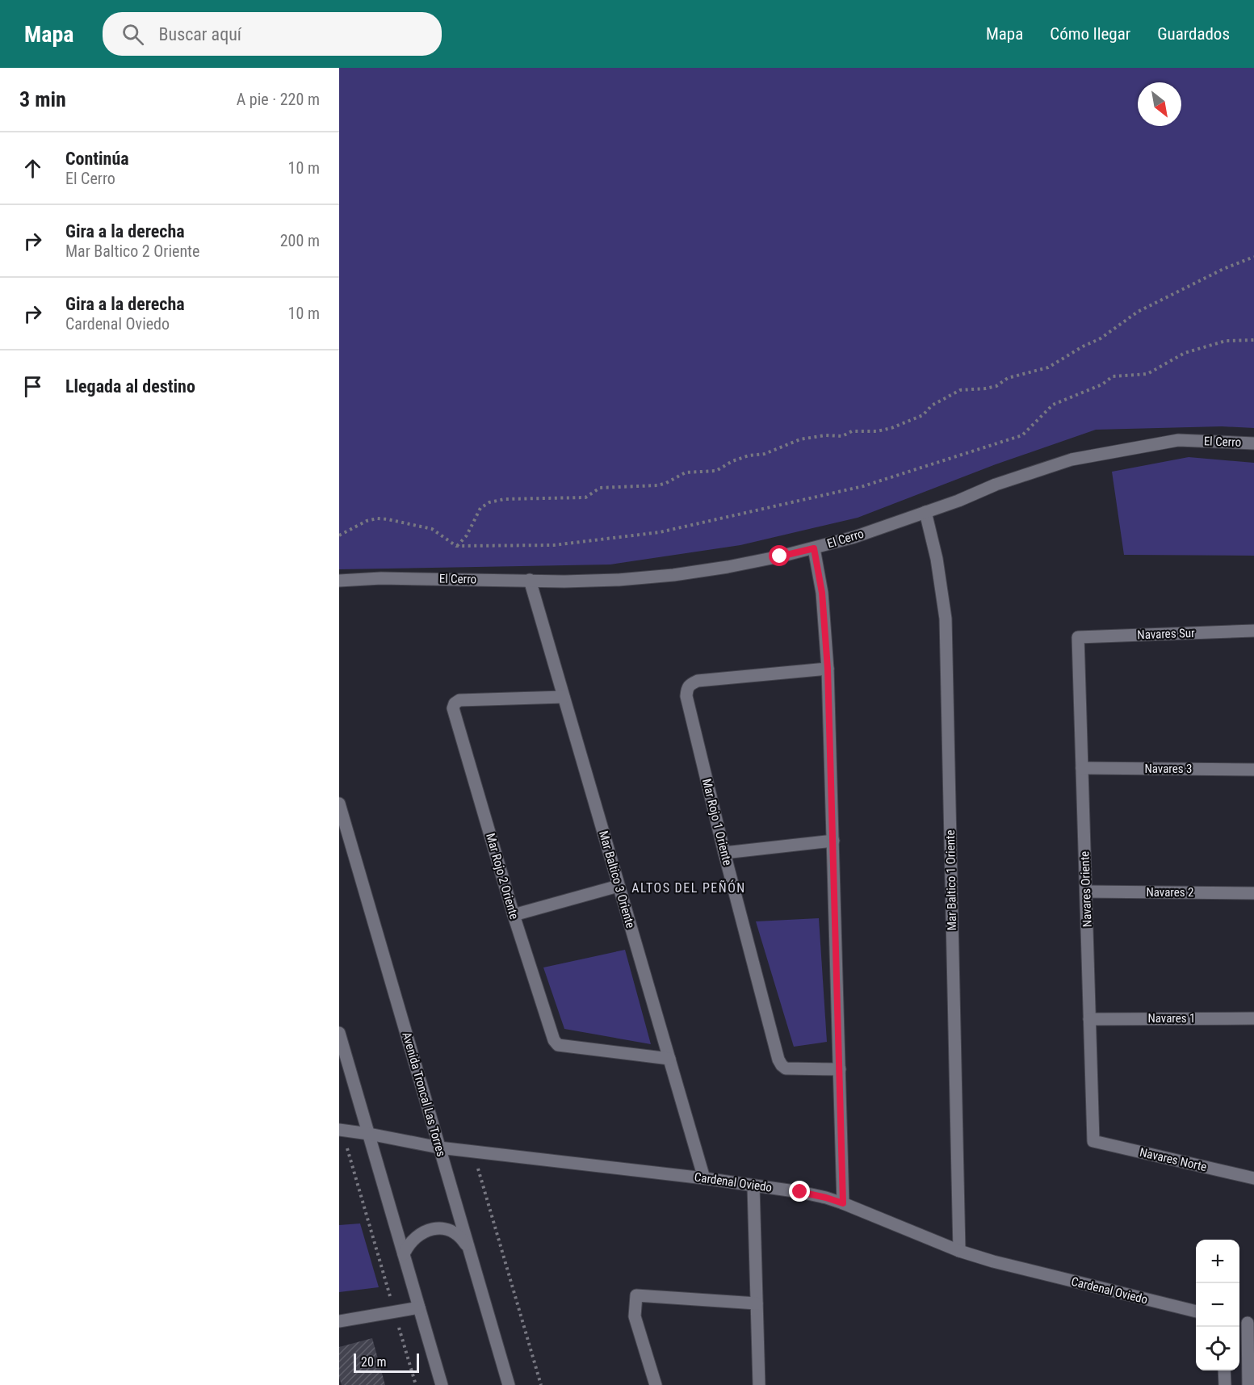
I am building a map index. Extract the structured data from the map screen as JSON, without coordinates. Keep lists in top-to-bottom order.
{
  "streets": {
    "street": [
      "El Cerro",
      "Navares Sur",
      "Navares 3",
      "Mar Rojo 1 Oriente",
      "Mar Rojo 2 Oriente",
      "Mar Baltico 3 Oriente",
      "Mar Baltico 1 Oriente",
      "Navares Oriente",
      "Navares 2",
      "Navares 1",
      "Avenida Troncal Las Torres",
      "Navares Norte",
      "Cardenal Oviedo"
    ]
  },
  "crossings": [
    ["El Cerro", "Mar Baltico 3 Oriente"],
    ["El Cerro", "Mar Baltico 1 Oriente"],
    ["Navares Sur", "Navares Oriente"],
    ["Navares 3", "Navares Oriente"],
    ["Mar Rojo 2 Oriente", "Mar Baltico 3 Oriente"],
    ["Mar Baltico 3 Oriente", "Cardenal Oviedo"],
    ["Mar Baltico 1 Oriente", "Cardenal Oviedo"],
    ["Navares Oriente", "Navares 2"],
    ["Navares Oriente", "Navares 1"],
    ["Navares Oriente", "Navares Norte"],
    ["Avenida Troncal Las Torres", "Cardenal Oviedo"]
  ],
  "districts": ["ALTOS DEL PEÑÓN"],
  "scale_bar": "20 m",
  "north": "bottom right",
  "page": {
    "header": "Mapa",
    "search": "Buscar aquí",
    "nav": ["Mapa", "Cómo llegar", "Guardados"],
    "heading": ["3 min", "A pie · 220 m"],
    "list": [
      ["Continúa", "El Cerro", "10 m"],
      ["Gira a la derecha", "Mar Baltico 2 Oriente", "200 m"],
      ["Gira a la derecha", "Cardenal Oviedo", "10 m"],
      "Llegada al destino"
    ],
    "map_buttons": ["+", "−"],
    "scale": "20 m"
  }
}
